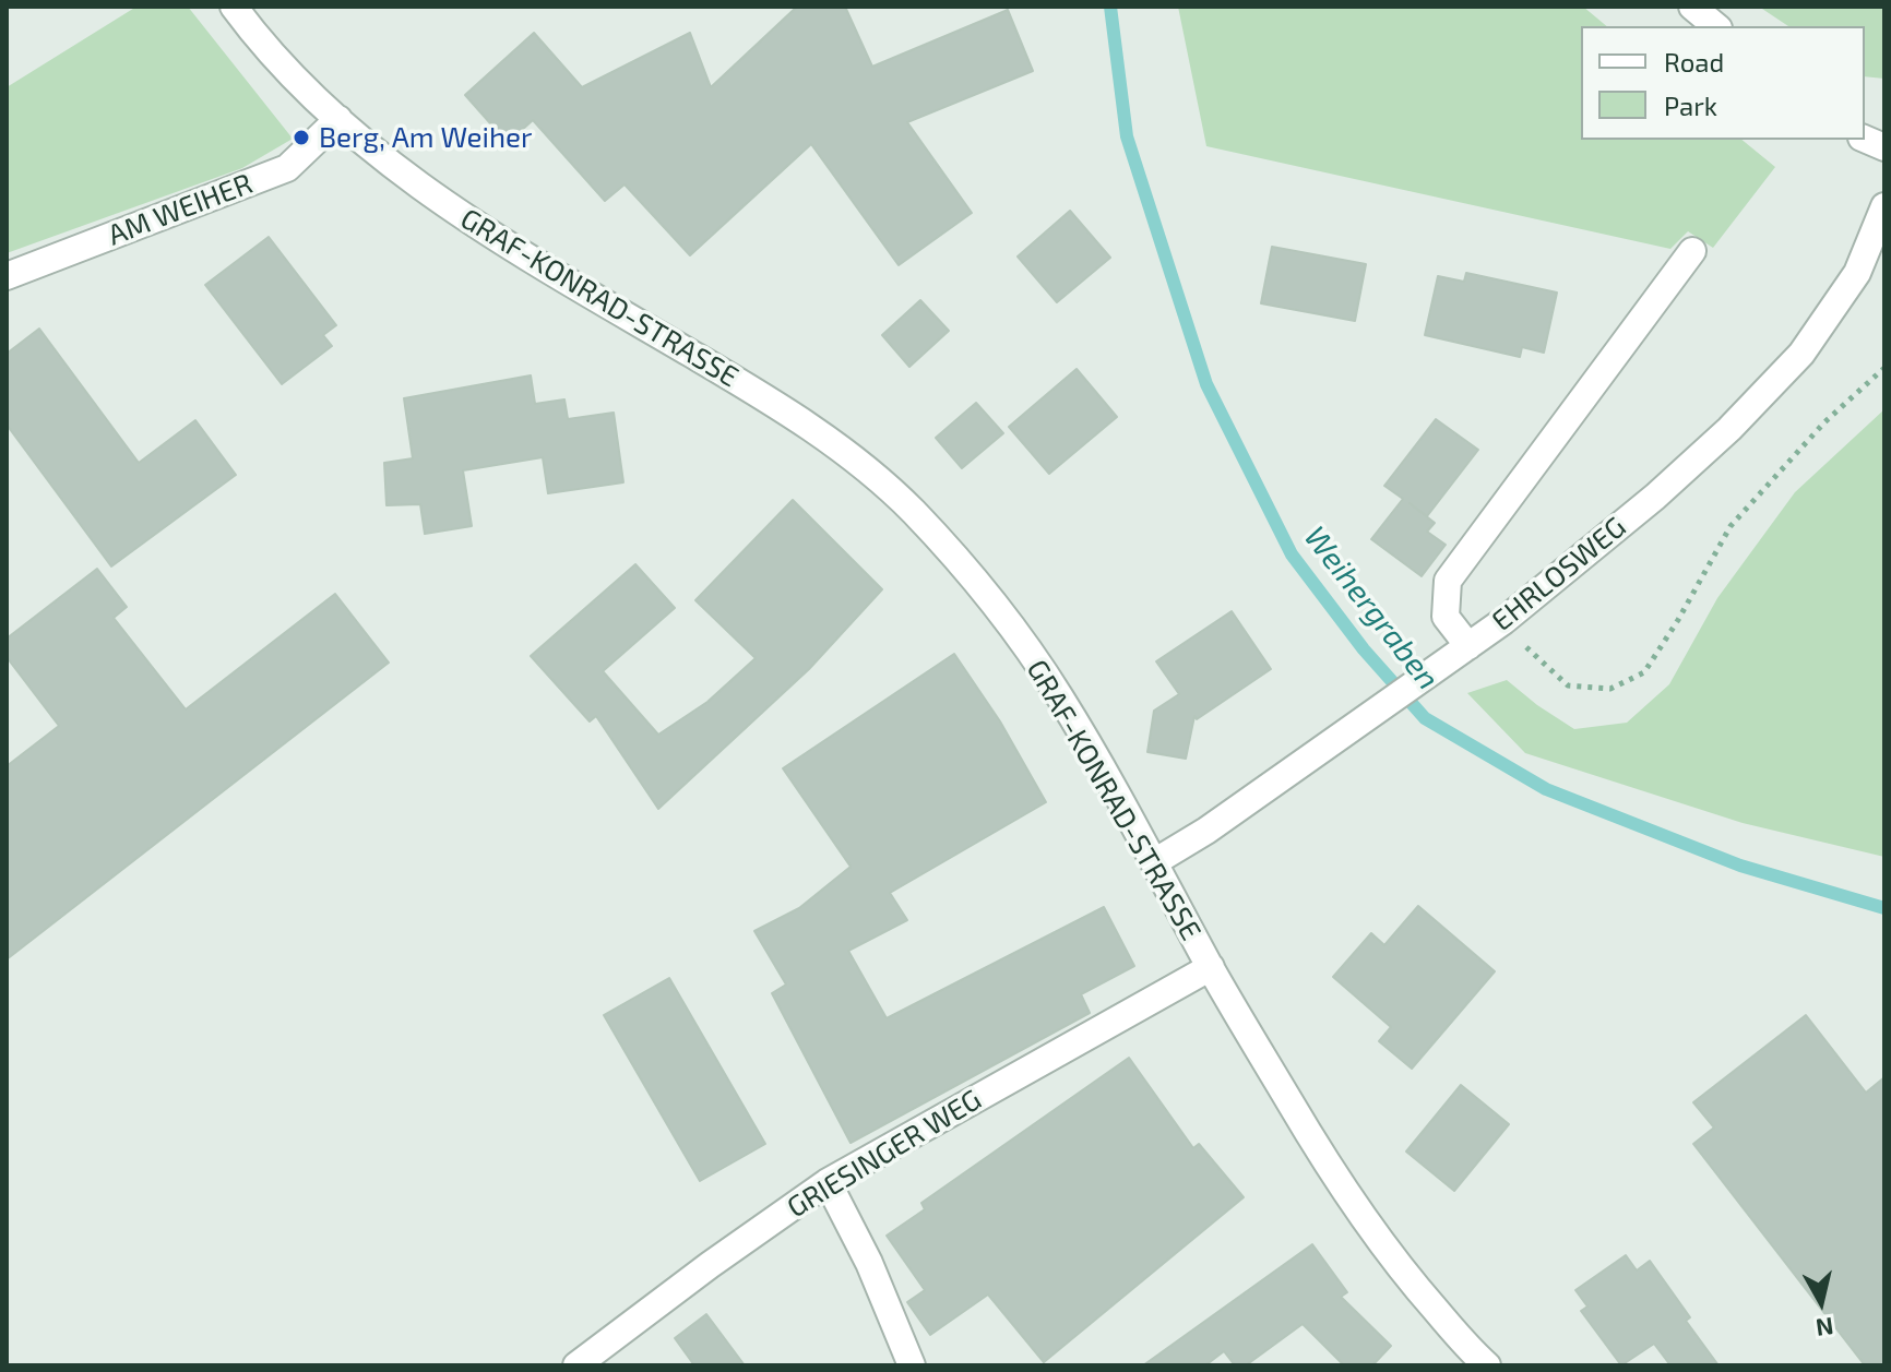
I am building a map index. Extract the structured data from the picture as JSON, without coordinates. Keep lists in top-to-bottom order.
{
  "streets": {
    "street": [
      "AM WEIHER",
      "GRAF-KONRAD-STRASSE",
      "EHRLOSWEG",
      "GRIESINGER WEG"
    ]
  },
  "crossings": [
    ["AM WEIHER", "GRAF-KONRAD-STRASSE"],
    ["GRAF-KONRAD-STRASSE", "EHRLOSWEG"],
    ["GRAF-KONRAD-STRASSE", "GRIESINGER WEG"]
  ],
  "water": ["Weihergraben"],
  "places": ["Berg, Am Weiher"],
  "legend": ["Road", "Park"],
  "north": "bottom"
}
